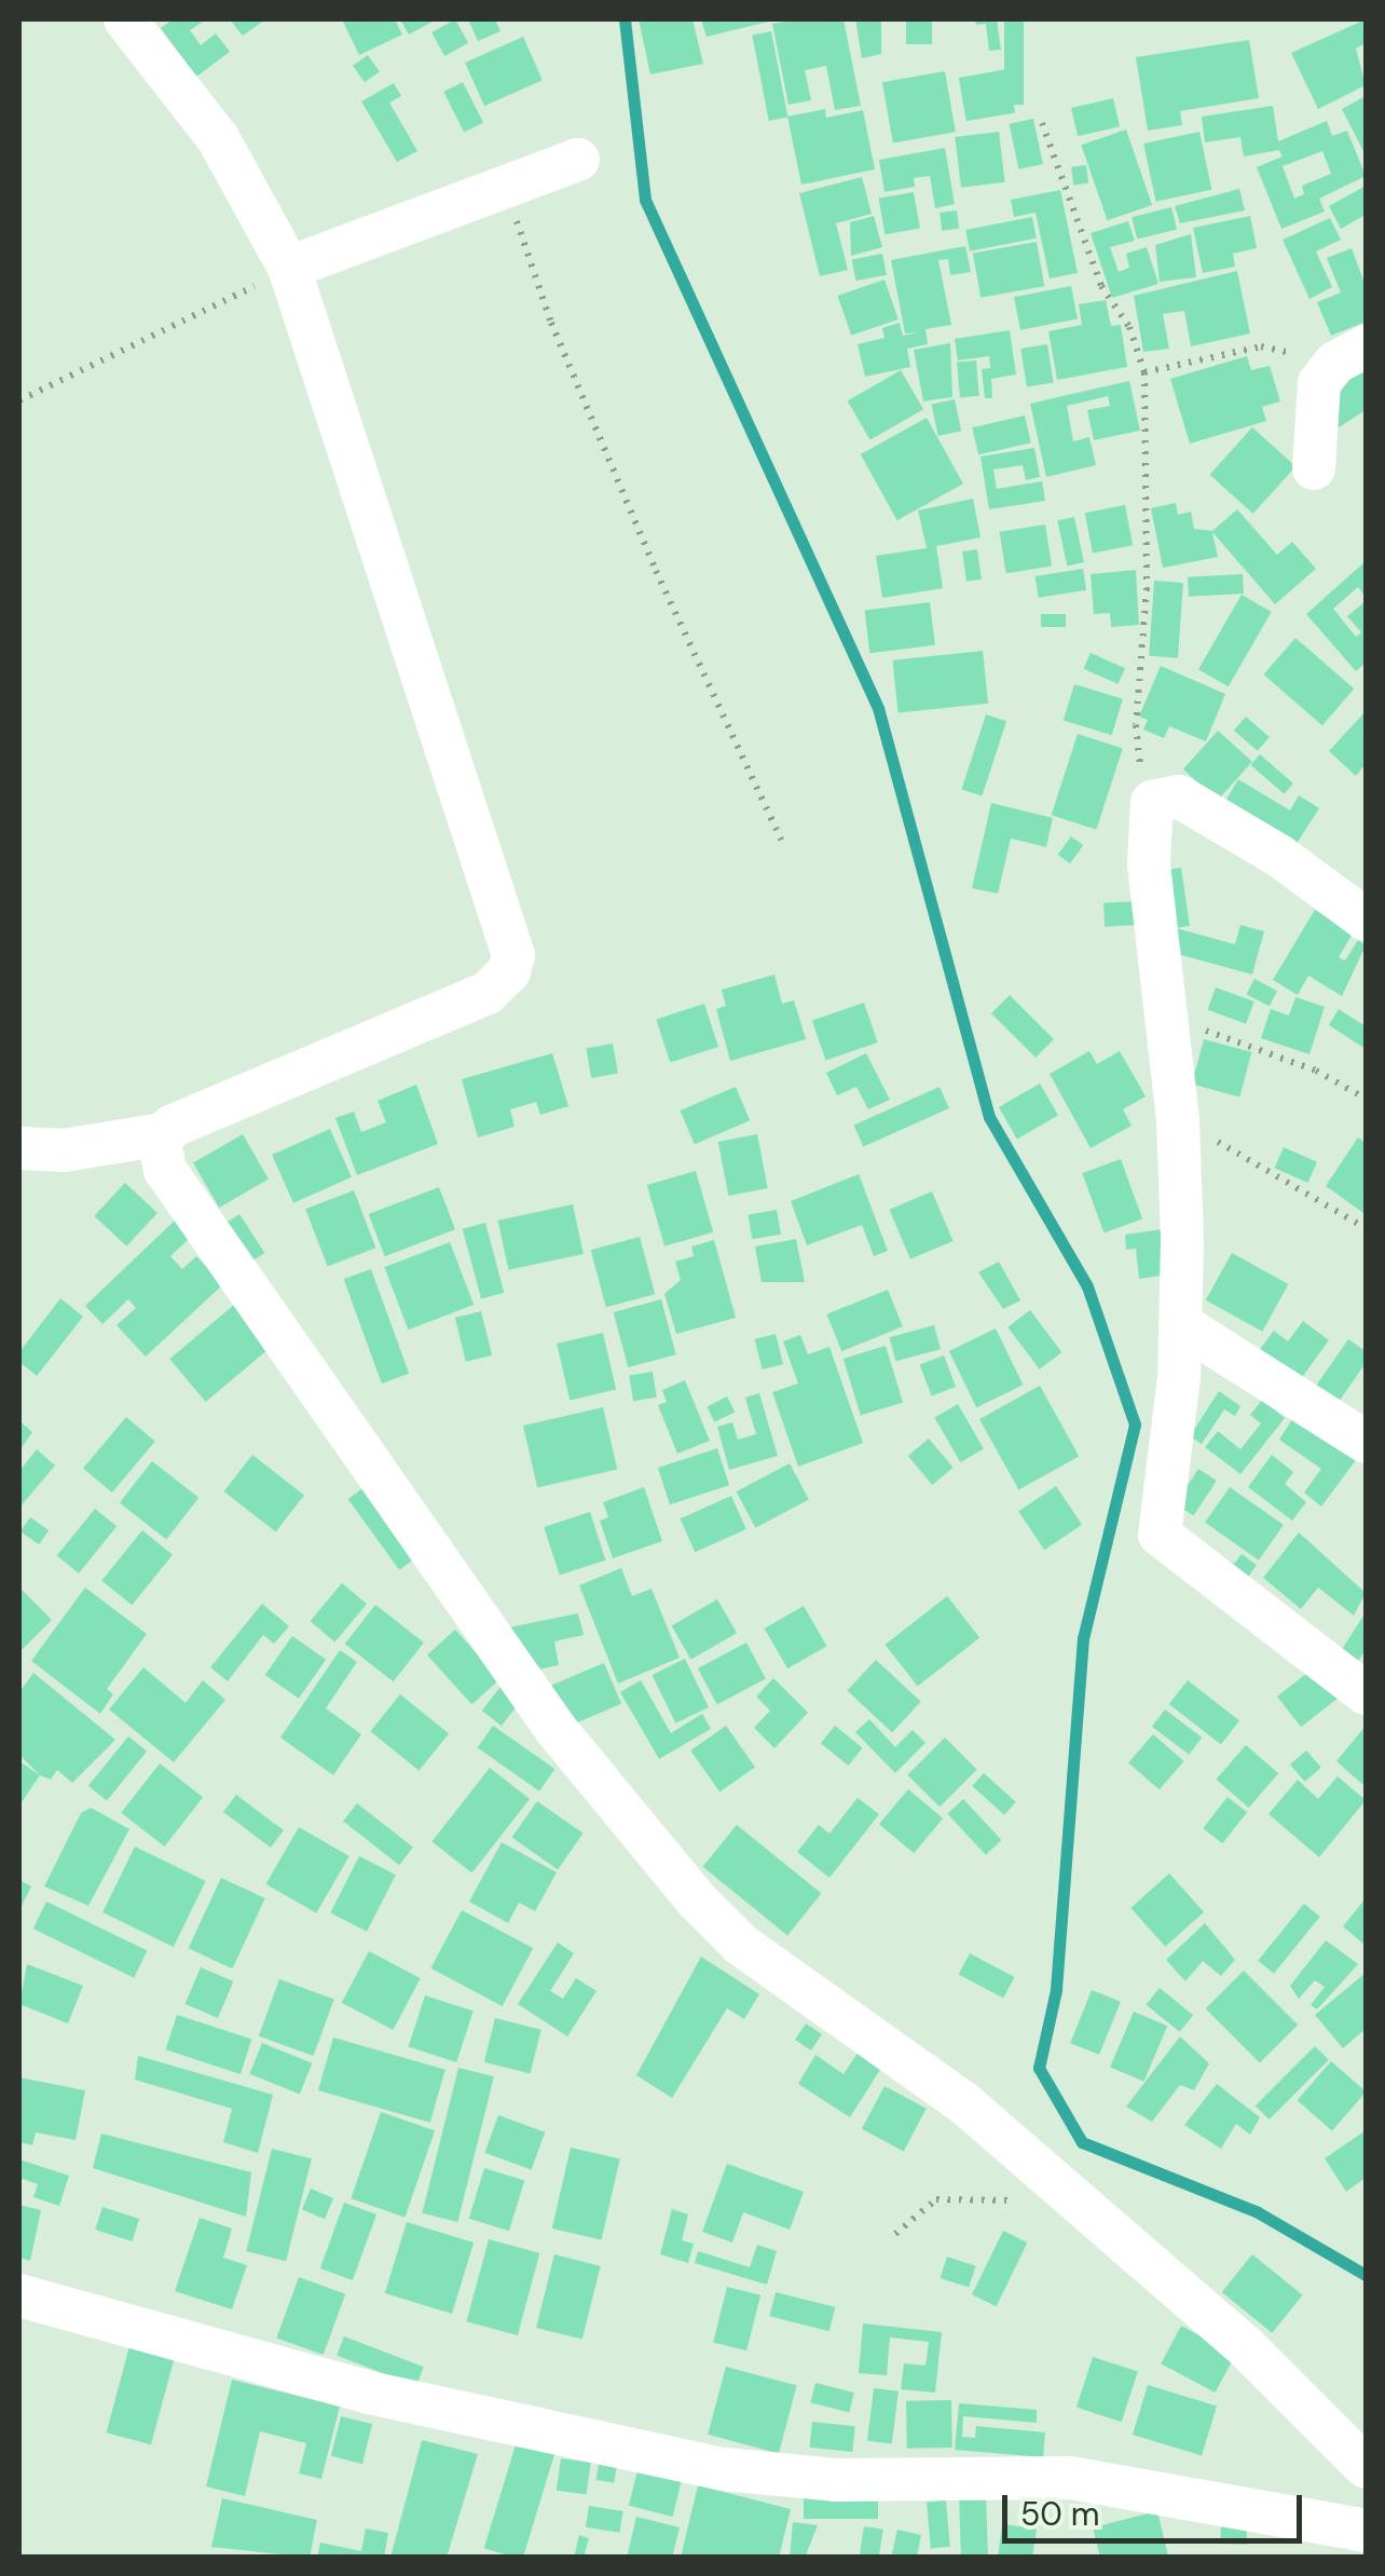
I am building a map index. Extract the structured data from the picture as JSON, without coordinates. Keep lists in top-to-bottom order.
{
  "scale_bar": "50 m"
}
